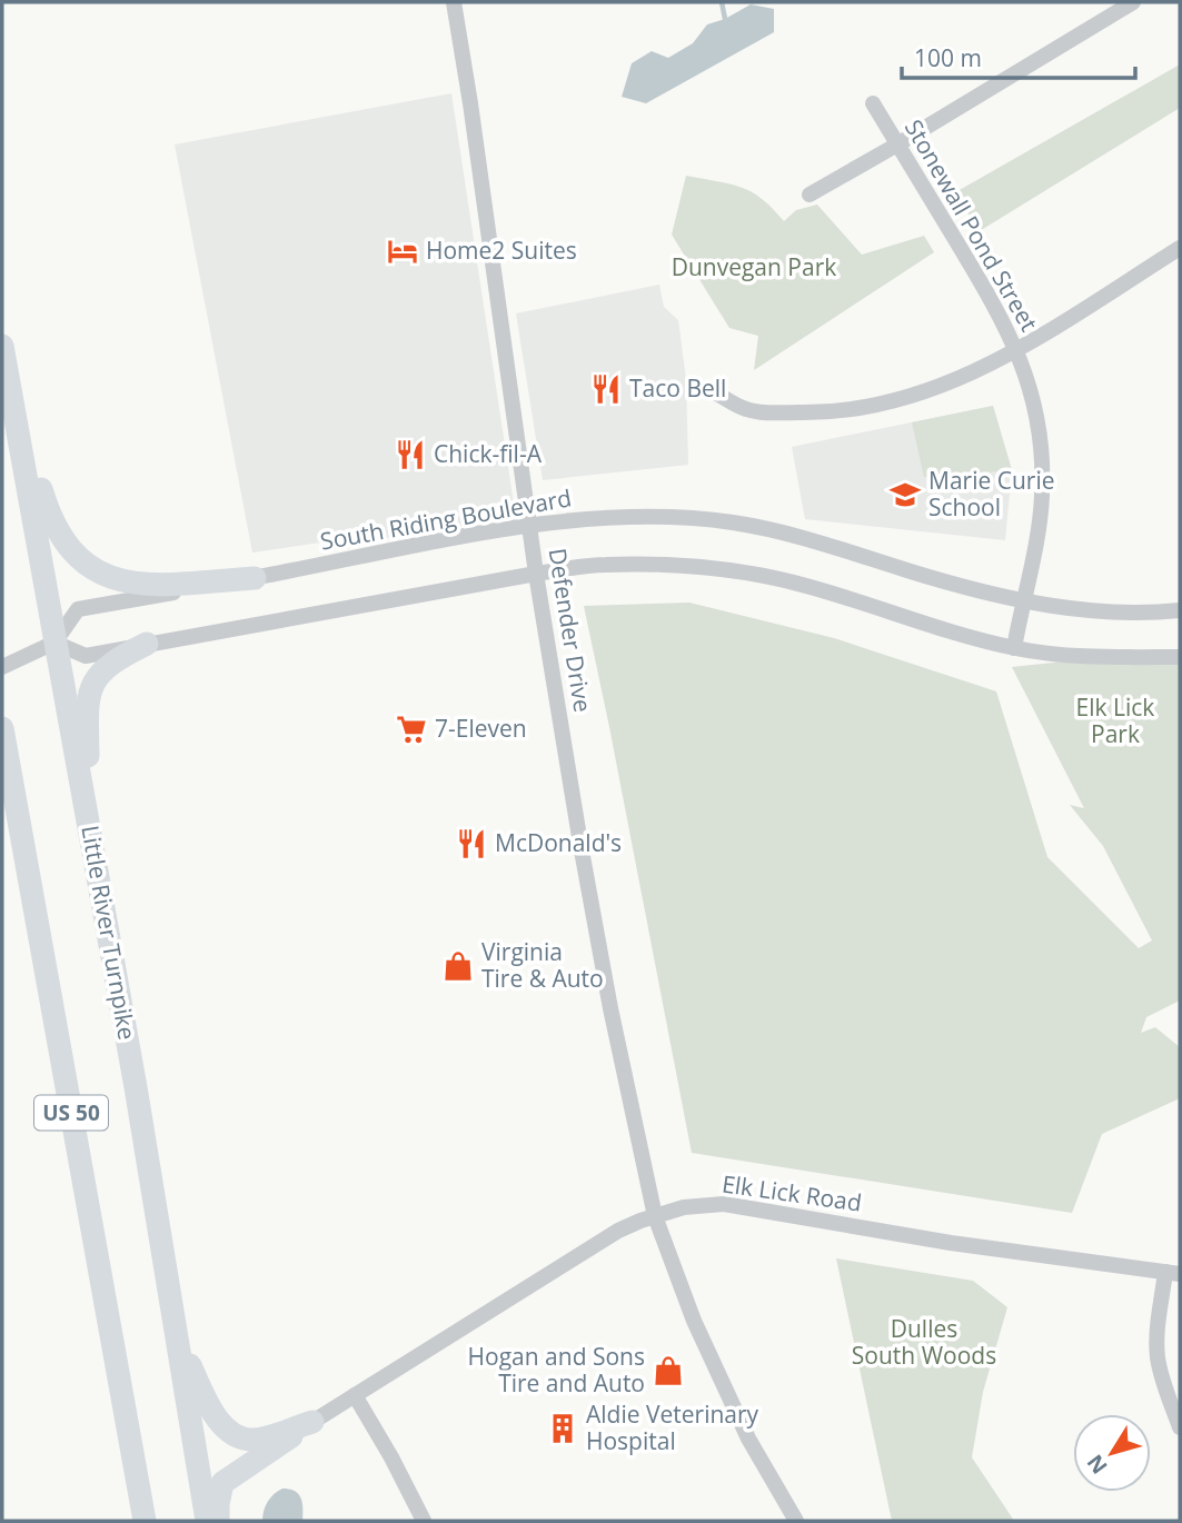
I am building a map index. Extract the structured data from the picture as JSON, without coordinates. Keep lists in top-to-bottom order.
{
  "streets": {
    "highway": ["Little River Turnpike", "US 50"],
    "street": [
      "Stonewall Pond Street",
      "South Riding Boulevard",
      "Defender Drive",
      "Elk Lick Road"
    ]
  },
  "crossings": [
    ["Stonewall Pond Street", "South Riding Boulevard"],
    ["South Riding Boulevard", "Defender Drive"],
    ["South Riding Boulevard", "Little River Turnpike"],
    ["Defender Drive", "Elk Lick Road"]
  ],
  "parks": ["Dunvegan Park", "Elk Lick Park", "Dulles South Woods"],
  "places": {
    "hotel": ["Home2 Suites"],
    "restaurant": ["Taco Bell", "Chick-fil-A", "McDonald's"],
    "school or university": ["Marie Curie School"],
    "supermarket": ["7-Eleven"],
    "shop": ["Virginia Tire & Auto", "Hogan and Sons Tire and Auto"],
    "building": ["Aldie Veterinary Hospital"]
  },
  "scale_bar": "100 m",
  "north": "bottom left"
}
